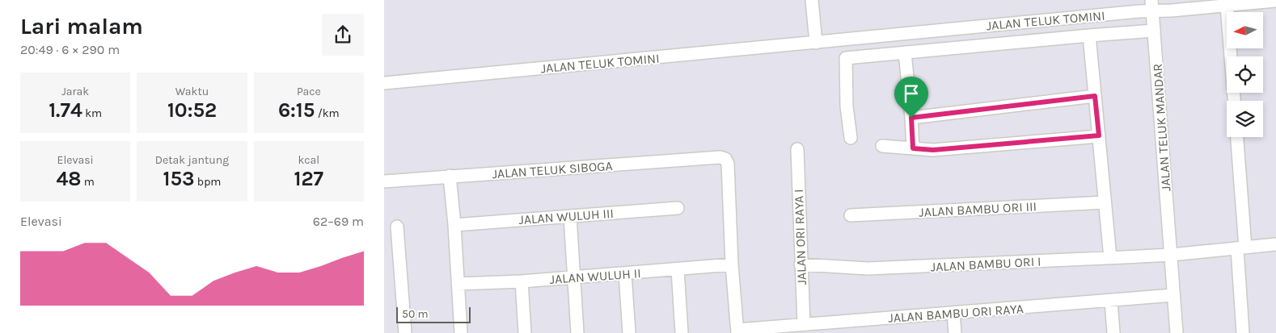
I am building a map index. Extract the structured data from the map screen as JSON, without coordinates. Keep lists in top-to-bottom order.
{
  "streets": {
    "street": [
      "JALAN TELUK TOMINI",
      "JALAN TELUK MANDAR",
      "JALAN TELUK SIBOGA",
      "JALAN BAMBU ORI III",
      "JALAN WULUH III",
      "JALAN ORI RAYA I",
      "JALAN BAMBU ORI I",
      "JALAN WULUH II",
      "JALAN BAMBU ORI RAYA"
    ]
  },
  "crossings": [
    ["JALAN TELUK TOMINI", "JALAN TELUK MANDAR"],
    ["JALAN TELUK MANDAR", "JALAN BAMBU ORI I"],
    ["JALAN TELUK MANDAR", "JALAN BAMBU ORI RAYA"],
    ["JALAN TELUK SIBOGA", "JALAN WULUH II"],
    ["JALAN ORI RAYA I", "JALAN BAMBU ORI I"],
    ["JALAN ORI RAYA I", "JALAN BAMBU ORI RAYA"]
  ],
  "scale_bar": "50 m",
  "north": "left",
  "page": {
    "heading": ["Lari malam", "20:49 · 6 × 290 m"],
    "stats": [
      ["Jarak", "1.74 km"],
      ["Waktu", "10:52"],
      ["Pace", "6:15 /km"],
      ["Elevasi", "48 m"],
      ["Detak jantung", "153 bpm"],
      ["kcal", "127"]
    ],
    "chart": ["Elevasi", "62–69 m"],
    "scale": "50 m"
  }
}
